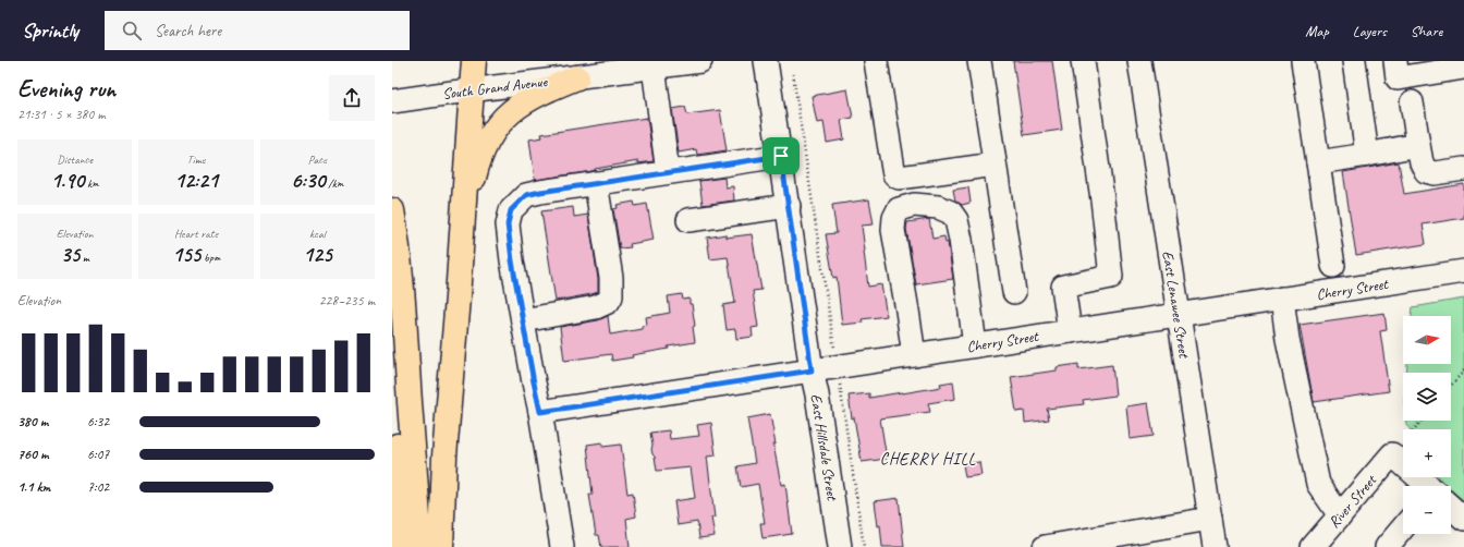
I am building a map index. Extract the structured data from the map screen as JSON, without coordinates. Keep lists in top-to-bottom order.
{
  "streets": {
    "street": [
      "South Grand Avenue",
      "Cherry Street",
      "East Lenawee Street",
      "East Hillsdale Street",
      "River Street"
    ]
  },
  "crossings": [
    ["Cherry Street", "East Lenawee Street"],
    ["Cherry Street", "East Hillsdale Street"]
  ],
  "districts": ["CHERRY HILL"],
  "north": "right",
  "page": {
    "header": "Sprintly",
    "search": "Search here",
    "nav": ["Map", "Layers", "Share"],
    "heading": ["Evening run", "21:31 · 5 × 380 m"],
    "stats": [
      ["Distance", "1.90 km"],
      ["Time", "12:21"],
      ["Pace", "6:30 /km"],
      ["Elevation", "35 m"],
      ["Heart rate", "155 bpm"],
      ["kcal", "125"]
    ],
    "chart": ["Elevation", "228–235 m"],
    "map_buttons": ["+", "−"],
    "list": [
      {
        "name": "380 m",
        "note": "6:32"
      },
      {
        "name": "760 m",
        "note": "6:07"
      },
      {
        "name": "1.1 km",
        "note": "7:02"
      }
    ]
  }
}
